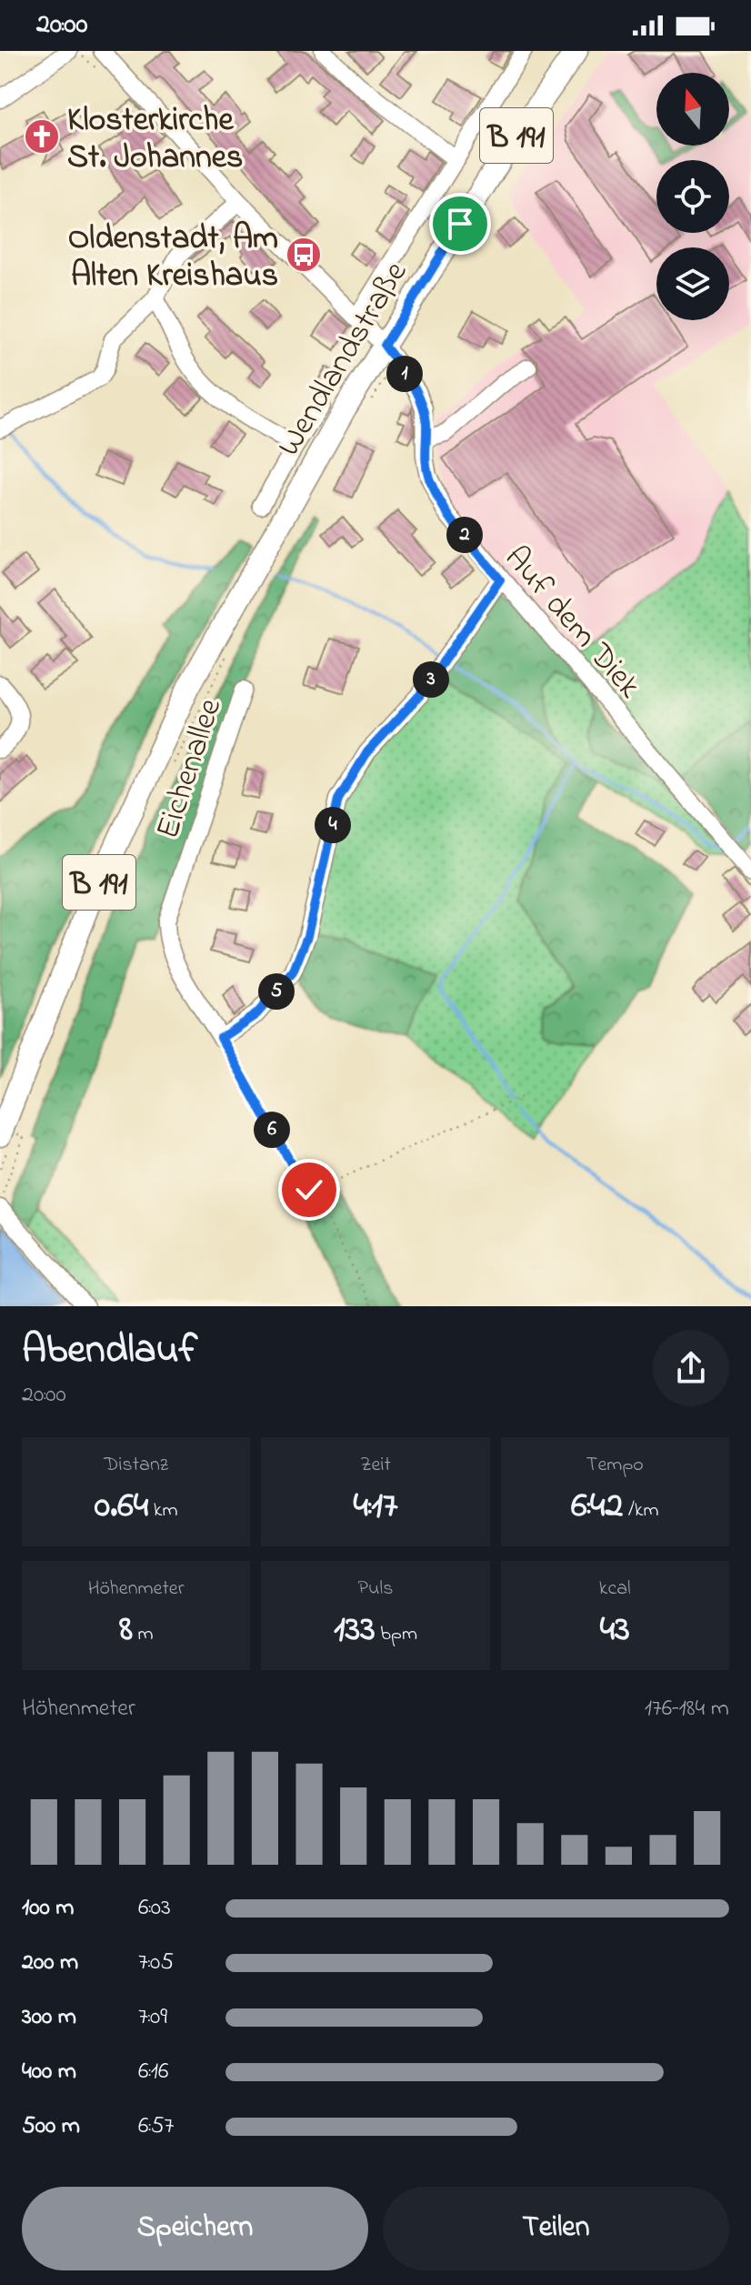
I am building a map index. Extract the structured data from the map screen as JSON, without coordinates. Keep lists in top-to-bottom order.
{
  "streets": {
    "main road": ["B 191", "Wendlandstraße"],
    "street": ["Auf dem Diek", "Eichenallee"]
  },
  "crossings": [
    ["Wendlandstraße", "Auf dem Diek"]
  ],
  "places": {
    "church": ["Klosterkirche St. Johannes"],
    "bus stop": ["Oldenstadt, Am Alten Kreishaus"]
  },
  "north": "top",
  "page": {
    "status": "20:00",
    "pins": [
      "1",
      "2",
      "3",
      "4",
      "5",
      "6"
    ],
    "heading": ["Abendlauf", "20:00"],
    "stats": [
      ["Distanz", "0.64 km"],
      ["Zeit", "4:17"],
      ["Tempo", "6:42 /km"],
      ["Höhenmeter", "8 m"],
      ["Puls", "133 bpm"],
      ["kcal", "43"]
    ],
    "chart": ["Höhenmeter", "176–184 m"],
    "list": [
      {
        "name": "100 m",
        "note": "6:03"
      },
      {
        "name": "200 m",
        "note": "7:05"
      },
      {
        "name": "300 m",
        "note": "7:09"
      },
      {
        "name": "400 m",
        "note": "6:16"
      },
      {
        "name": "500 m",
        "note": "6:57"
      }
    ],
    "buttons": ["Speichern", "Teilen"]
  }
}
